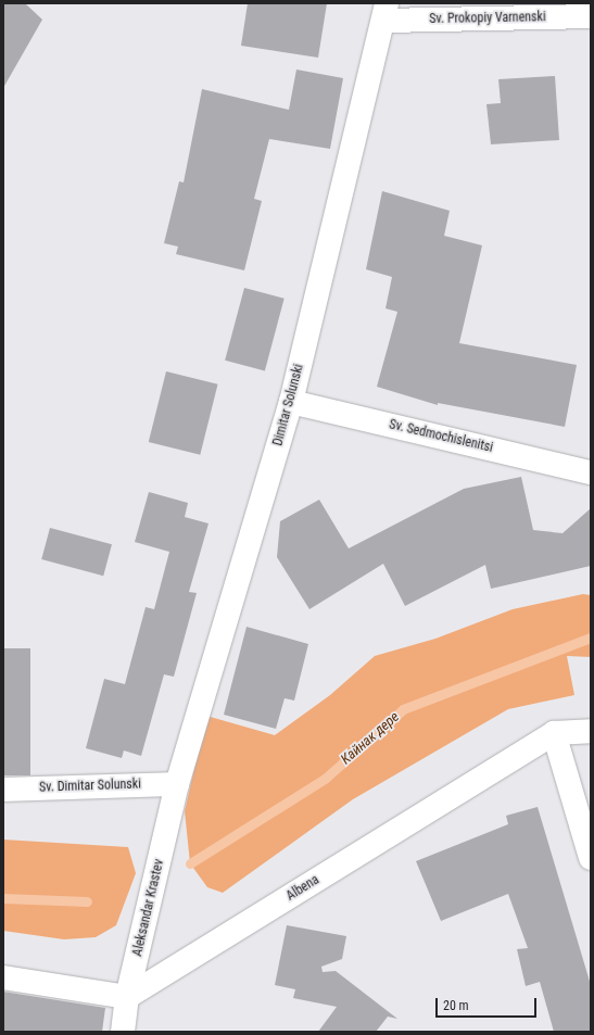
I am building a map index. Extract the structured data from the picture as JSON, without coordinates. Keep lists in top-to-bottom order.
{
  "streets": {
    "street": [
      "Sv. Prokopiy Varnenski",
      "Dimitar Solunski",
      "Sv. Sedmochislenitsi",
      "Sv. Dimitar Solunski",
      "Albena",
      "Aleksandar Krastev"
    ]
  },
  "crossings": [
    ["Sv. Prokopiy Varnenski", "Dimitar Solunski"],
    ["Dimitar Solunski", "Sv. Sedmochislenitsi"],
    ["Dimitar Solunski", "Sv. Dimitar Solunski"],
    ["Dimitar Solunski", "Aleksandar Krastev"],
    ["Sv. Dimitar Solunski", "Aleksandar Krastev"],
    ["Albena", "Aleksandar Krastev"]
  ],
  "water": ["Кайнак дере"],
  "scale_bar": "20 m"
}
